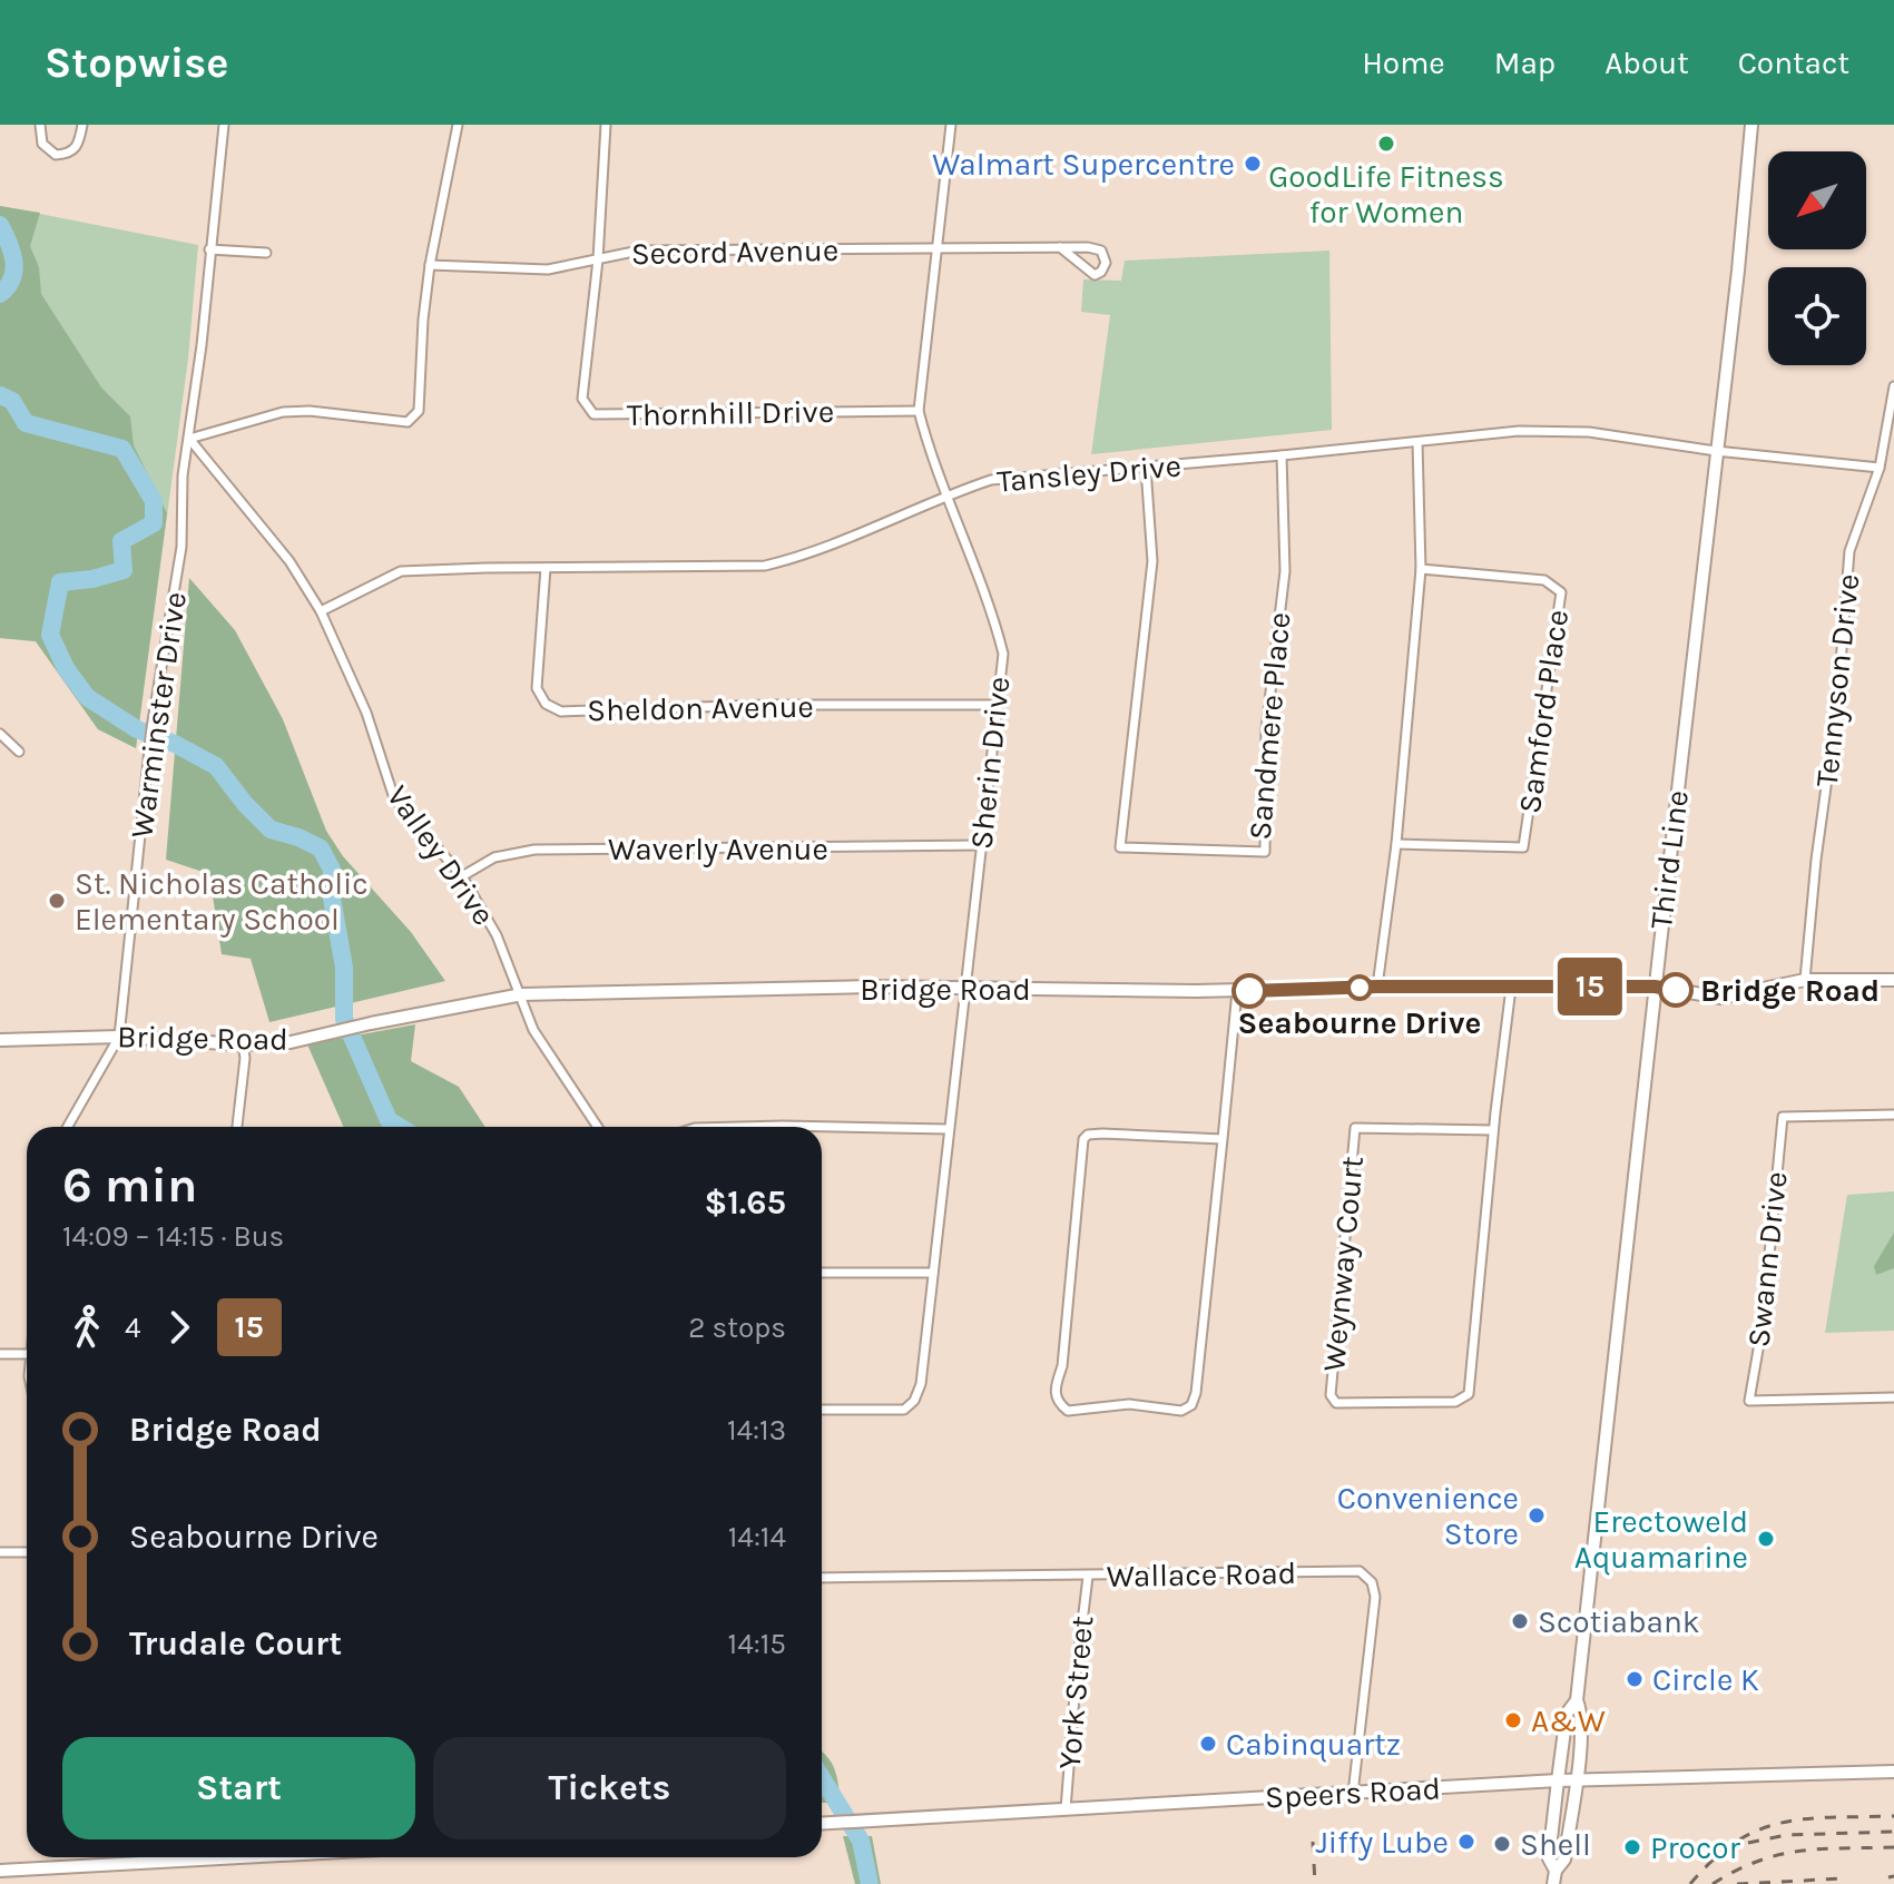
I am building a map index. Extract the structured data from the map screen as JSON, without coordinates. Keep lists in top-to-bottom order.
{
  "streets": {
    "main road": ["Third Line", "Bridge Road", "Speers Road"],
    "street": [
      "Secord Avenue",
      "Thornhill Drive",
      "Tansley Drive",
      "Tennyson Drive",
      "Sheldon Avenue",
      "Samford Place",
      "Warminster Drive",
      "Sandmere Place",
      "Sherin Drive",
      "Waverly Avenue",
      "Valley Drive",
      "Swann Drive",
      "Weynway Court",
      "Wallace Road",
      "York Street"
    ]
  },
  "crossings": [
    ["Secord Avenue", "Thornhill Drive"],
    ["Secord Avenue", "Sherin Drive"],
    ["Thornhill Drive", "Sherin Drive"],
    ["Tansley Drive", "Tennyson Drive"],
    ["Tansley Drive", "Sheldon Avenue"],
    ["Tansley Drive", "Sandmere Place"],
    ["Tansley Drive", "Sherin Drive"],
    ["Tansley Drive", "Valley Drive"],
    ["Tansley Drive", "Third Line"],
    ["Tennyson Drive", "Bridge Road"],
    ["Sheldon Avenue", "Sherin Drive"],
    ["Warminster Drive", "Bridge Road"],
    ["Sherin Drive", "Waverly Avenue"],
    ["Sherin Drive", "Bridge Road"],
    ["Waverly Avenue", "Valley Drive"],
    ["Valley Drive", "Bridge Road"],
    ["Third Line", "Bridge Road"],
    ["Third Line", "Speers Road"],
    ["Bridge Road", "Weynway Court"],
    ["Wallace Road", "York Street"],
    ["Wallace Road", "Speers Road"],
    ["York Street", "Speers Road"]
  ],
  "places": [
    "GoodLife Fitness for Women",
    "Walmart Supercentre",
    "St. Nicholas Catholic Elementary School",
    "Seabourne Drive",
    "Bridge Road",
    "Convenience Store",
    "Erectoweld Aquamarine",
    "Scotiabank",
    "Circle K",
    "A&W",
    "Cabinquartz",
    "Jiffy Lube",
    "Shell",
    "Procor"
  ],
  "lines": ["bus line 15"],
  "north": "bottom left",
  "page": {
    "header": "Stopwise",
    "nav": [
      "Home",
      "Map",
      "About",
      "Contact"
    ],
    "on_map": "15",
    "heading": ["6 min", "14:09 – 14:15 · Bus", "$1.65"],
    "legs": ["4", "15", "2 stops"],
    "list": [
      {
        "name": "Bridge Road",
        "value": "14:13"
      },
      {
        "name": "Seabourne Drive",
        "value": "14:14"
      },
      {
        "name": "Trudale Court",
        "value": "14:15"
      }
    ],
    "buttons": ["Start", "Tickets"]
  }
}
